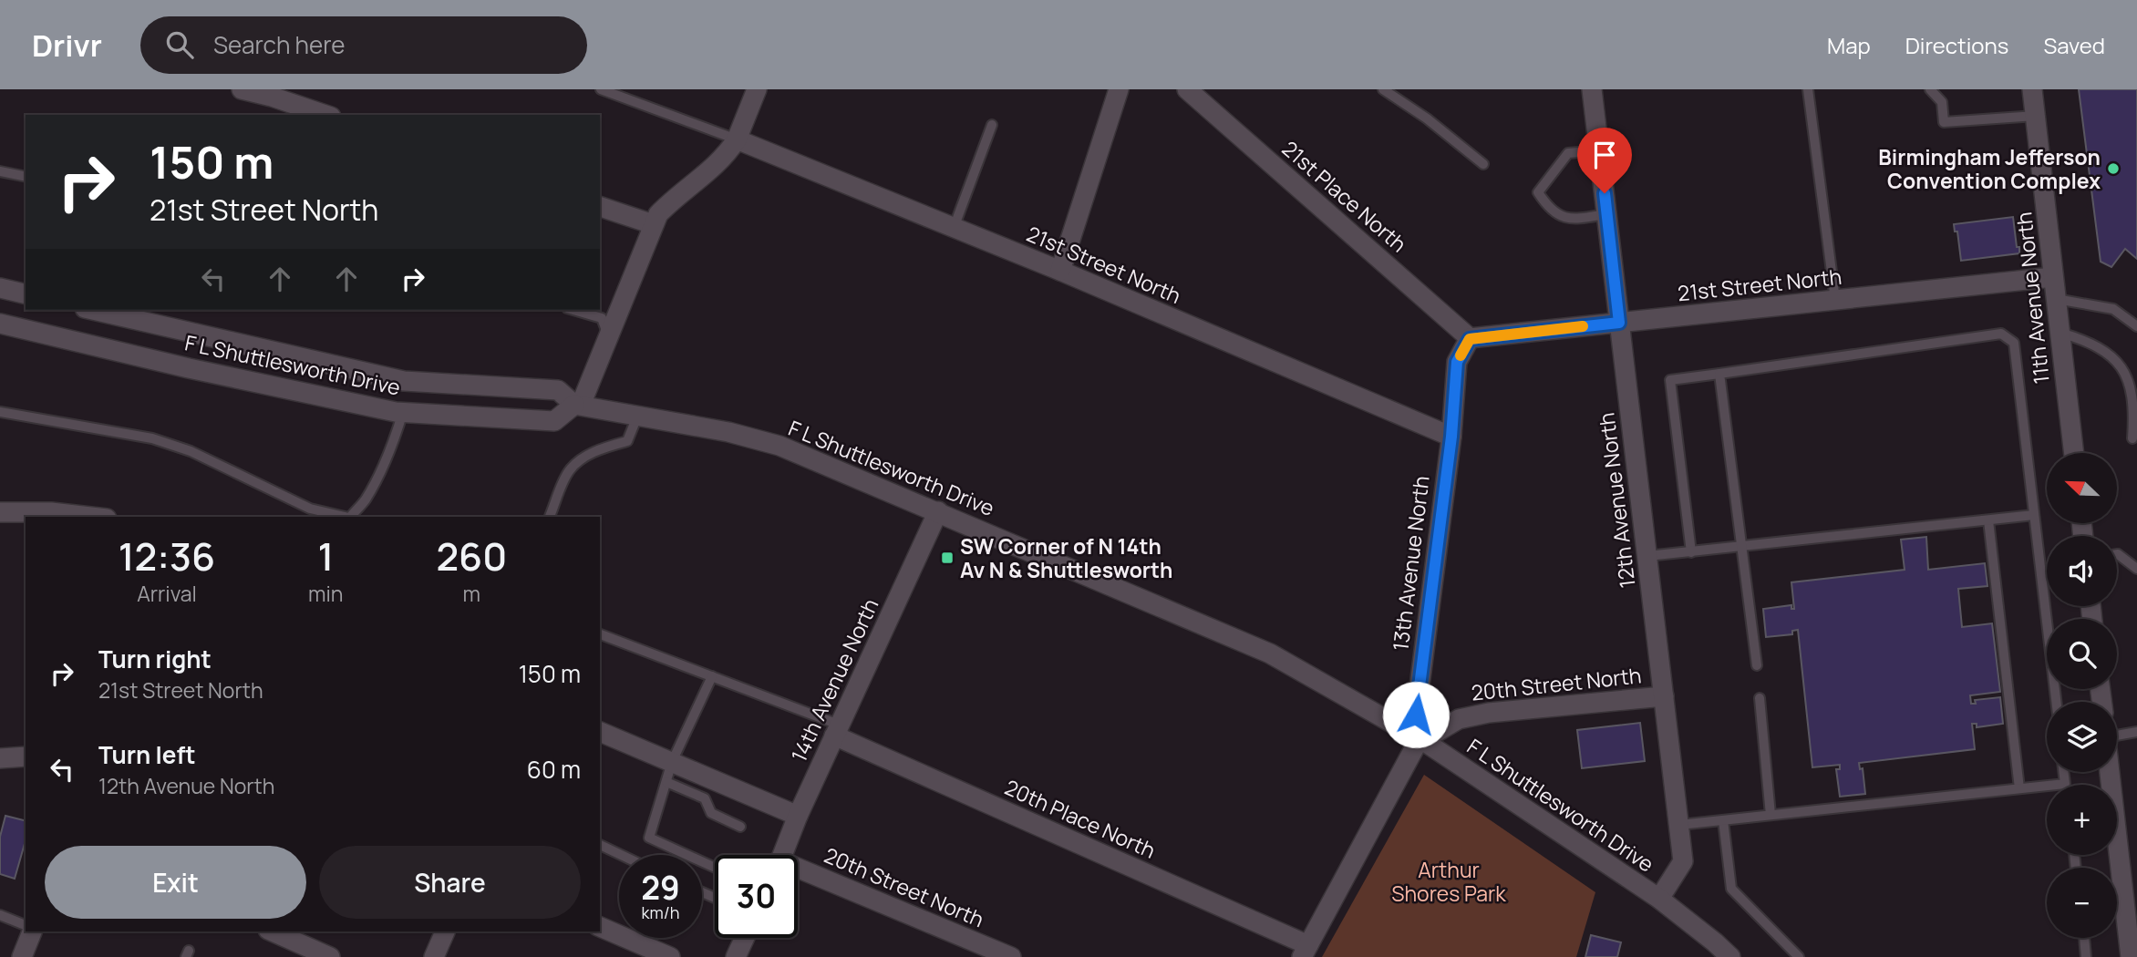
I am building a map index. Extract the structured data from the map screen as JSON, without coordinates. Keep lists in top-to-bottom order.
{
  "streets": {
    "street": [
      "21st Place North",
      "21st Street North",
      "11th Avenue North",
      "F L Shuttlesworth Drive",
      "12th Avenue North",
      "13th Avenue North",
      "14th Avenue North",
      "20th Street North",
      "20th Place North"
    ]
  },
  "crossings": [
    ["21st Place North", "21st Street North"],
    ["21st Place North", "13th Avenue North"],
    ["21st Street North", "11th Avenue North"],
    ["21st Street North", "12th Avenue North"],
    ["21st Street North", "13th Avenue North"],
    ["F L Shuttlesworth Drive", "12th Avenue North"],
    ["F L Shuttlesworth Drive", "13th Avenue North"],
    ["F L Shuttlesworth Drive", "14th Avenue North"],
    ["F L Shuttlesworth Drive", "20th Street North"],
    ["12th Avenue North", "20th Street North"],
    ["13th Avenue North", "20th Street North"],
    ["14th Avenue North", "20th Place North"]
  ],
  "parks": ["Arthur Shores Park"],
  "places": {
    "other": ["Birmingham Jefferson Convention Complex"],
    "transit": ["SW Corner of N 14th Av N & Shuttlesworth"]
  },
  "north": "top left",
  "page": {
    "header": "Drivr",
    "search": "Search here",
    "nav": ["Map", "Directions", "Saved"],
    "turn": ["150 m", "21st Street North"],
    "map_buttons": ["+", "−"],
    "eta": [
      "12:36",
      "Arrival",
      "1",
      "min",
      "260",
      "m"
    ],
    "list": [
      {
        "name": "Turn right",
        "note": "21st Street North",
        "value": "150 m"
      },
      {
        "name": "Turn left",
        "note": "12th Avenue North",
        "value": "60 m"
      }
    ],
    "buttons": ["Exit", "Share"],
    "speed": "29 km/h",
    "limit": "30"
  }
}
